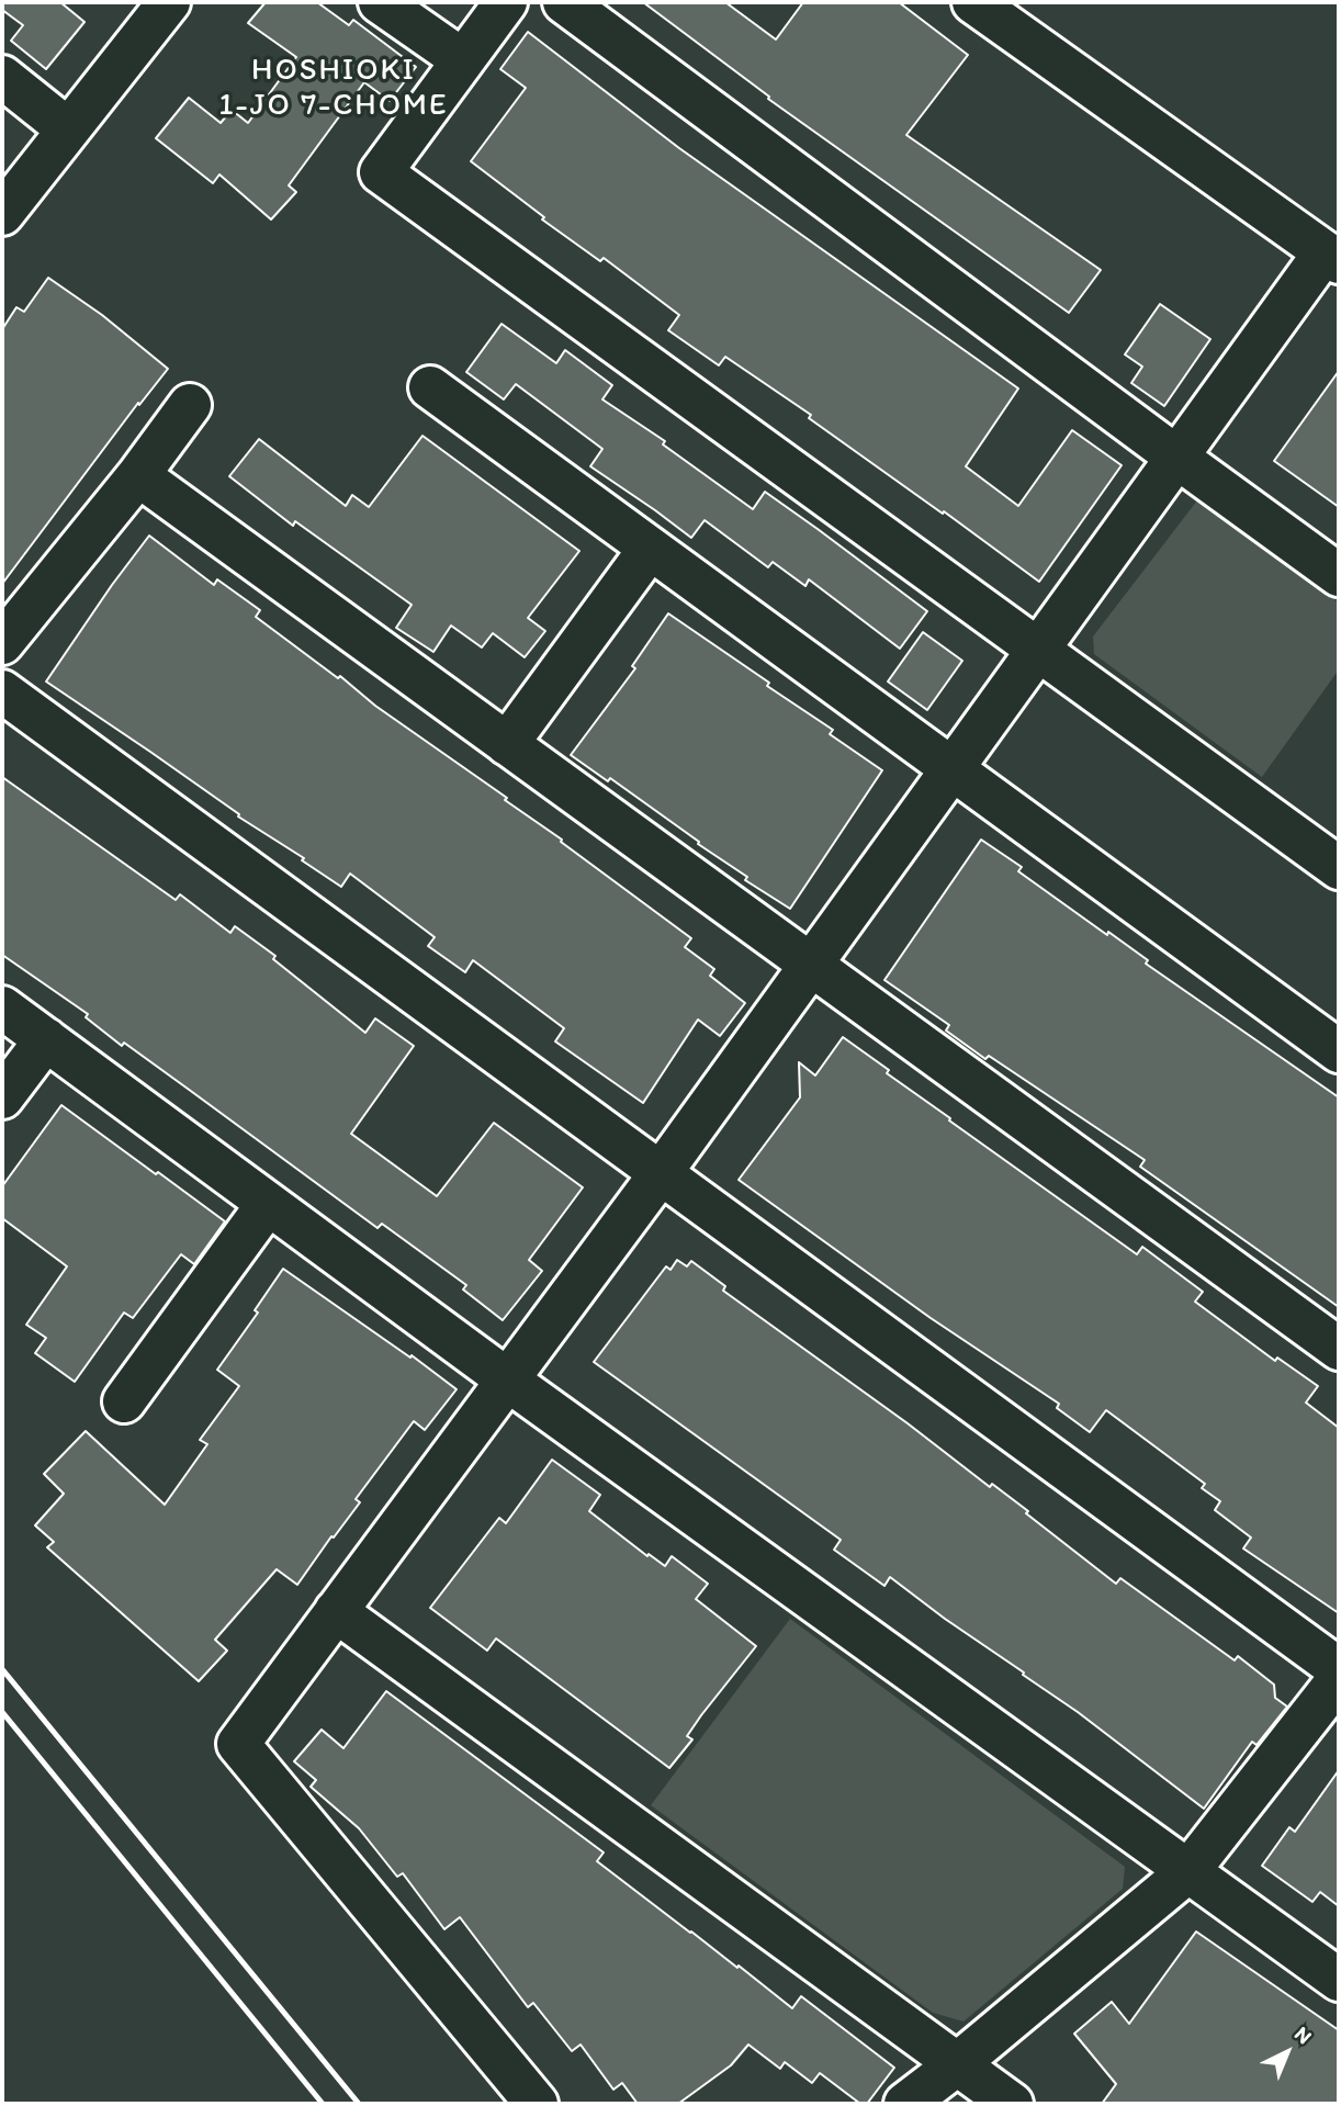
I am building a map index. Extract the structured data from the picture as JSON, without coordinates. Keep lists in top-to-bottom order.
{
  "districts": ["HOSHIOKI 1-JO 7-CHOME"],
  "north": "top right"
}
